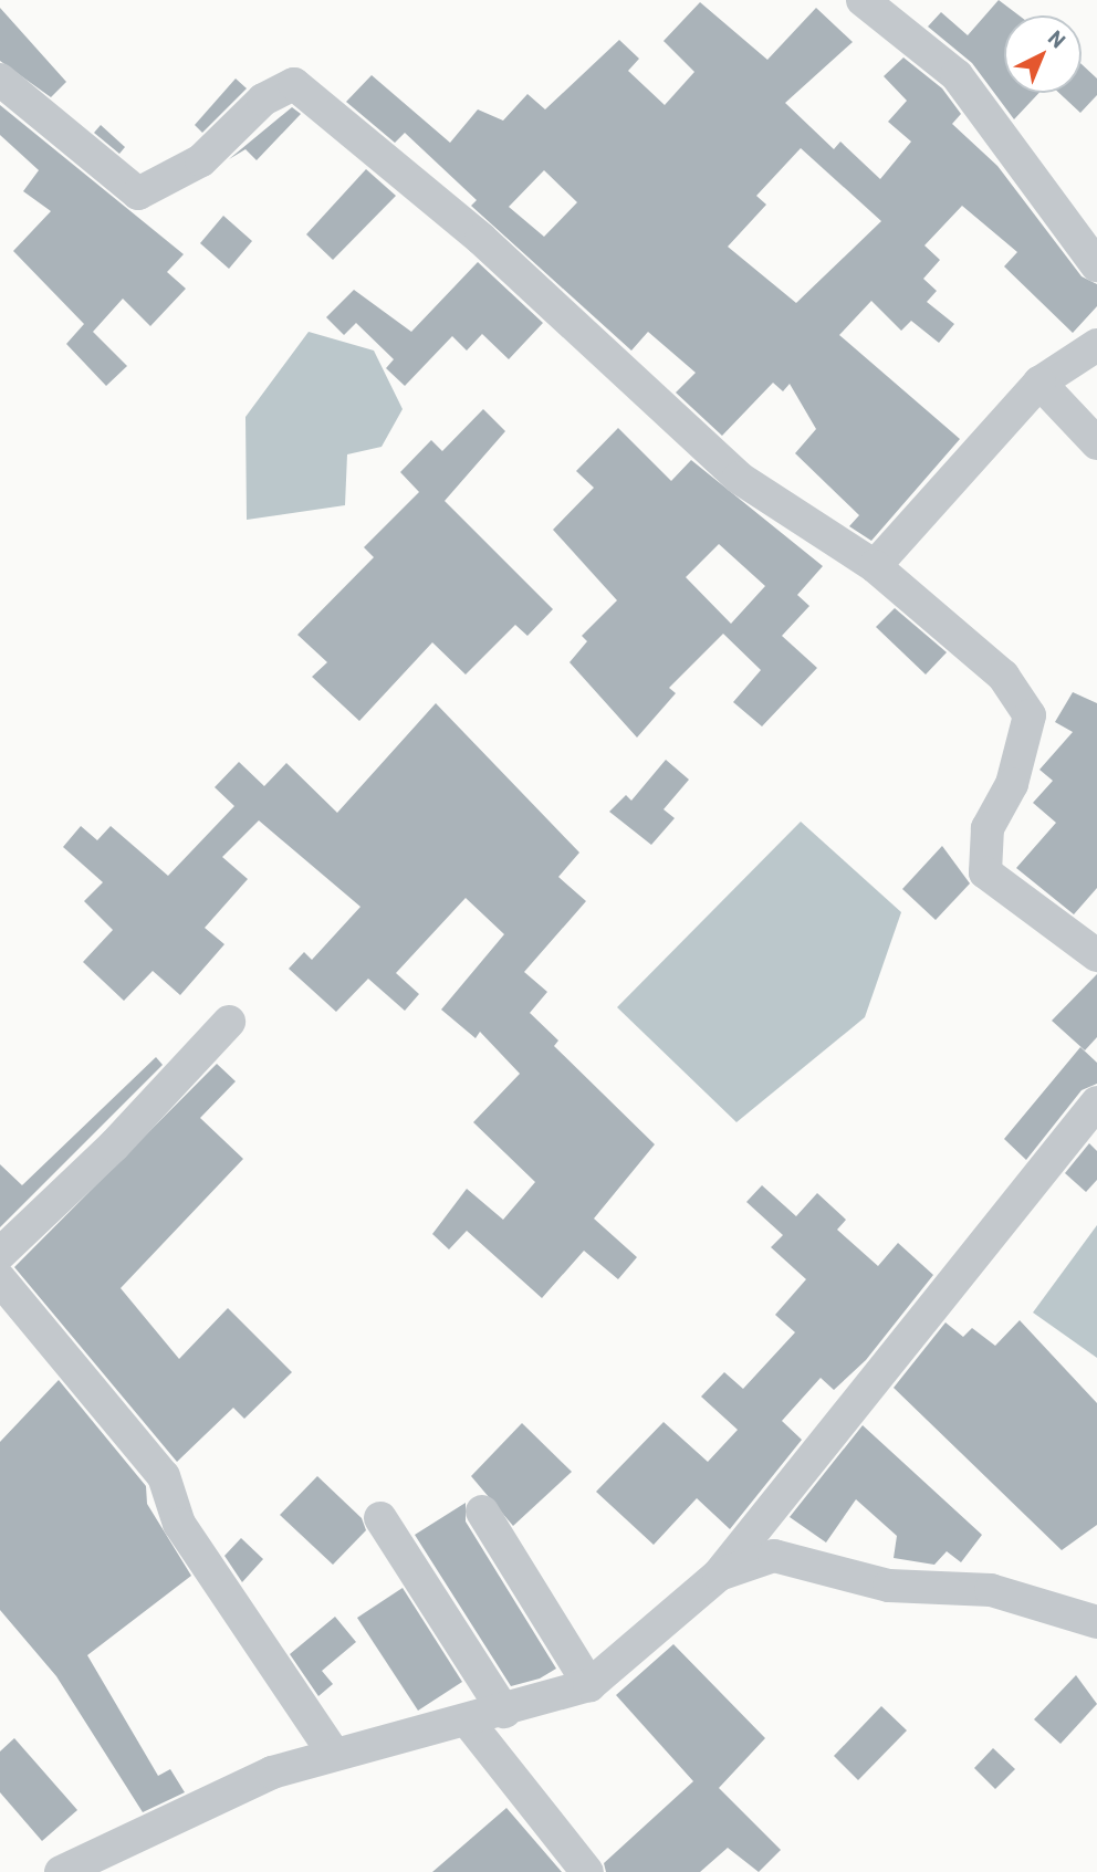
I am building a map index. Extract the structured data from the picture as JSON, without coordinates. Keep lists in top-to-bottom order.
{
  "north": "top right"
}
